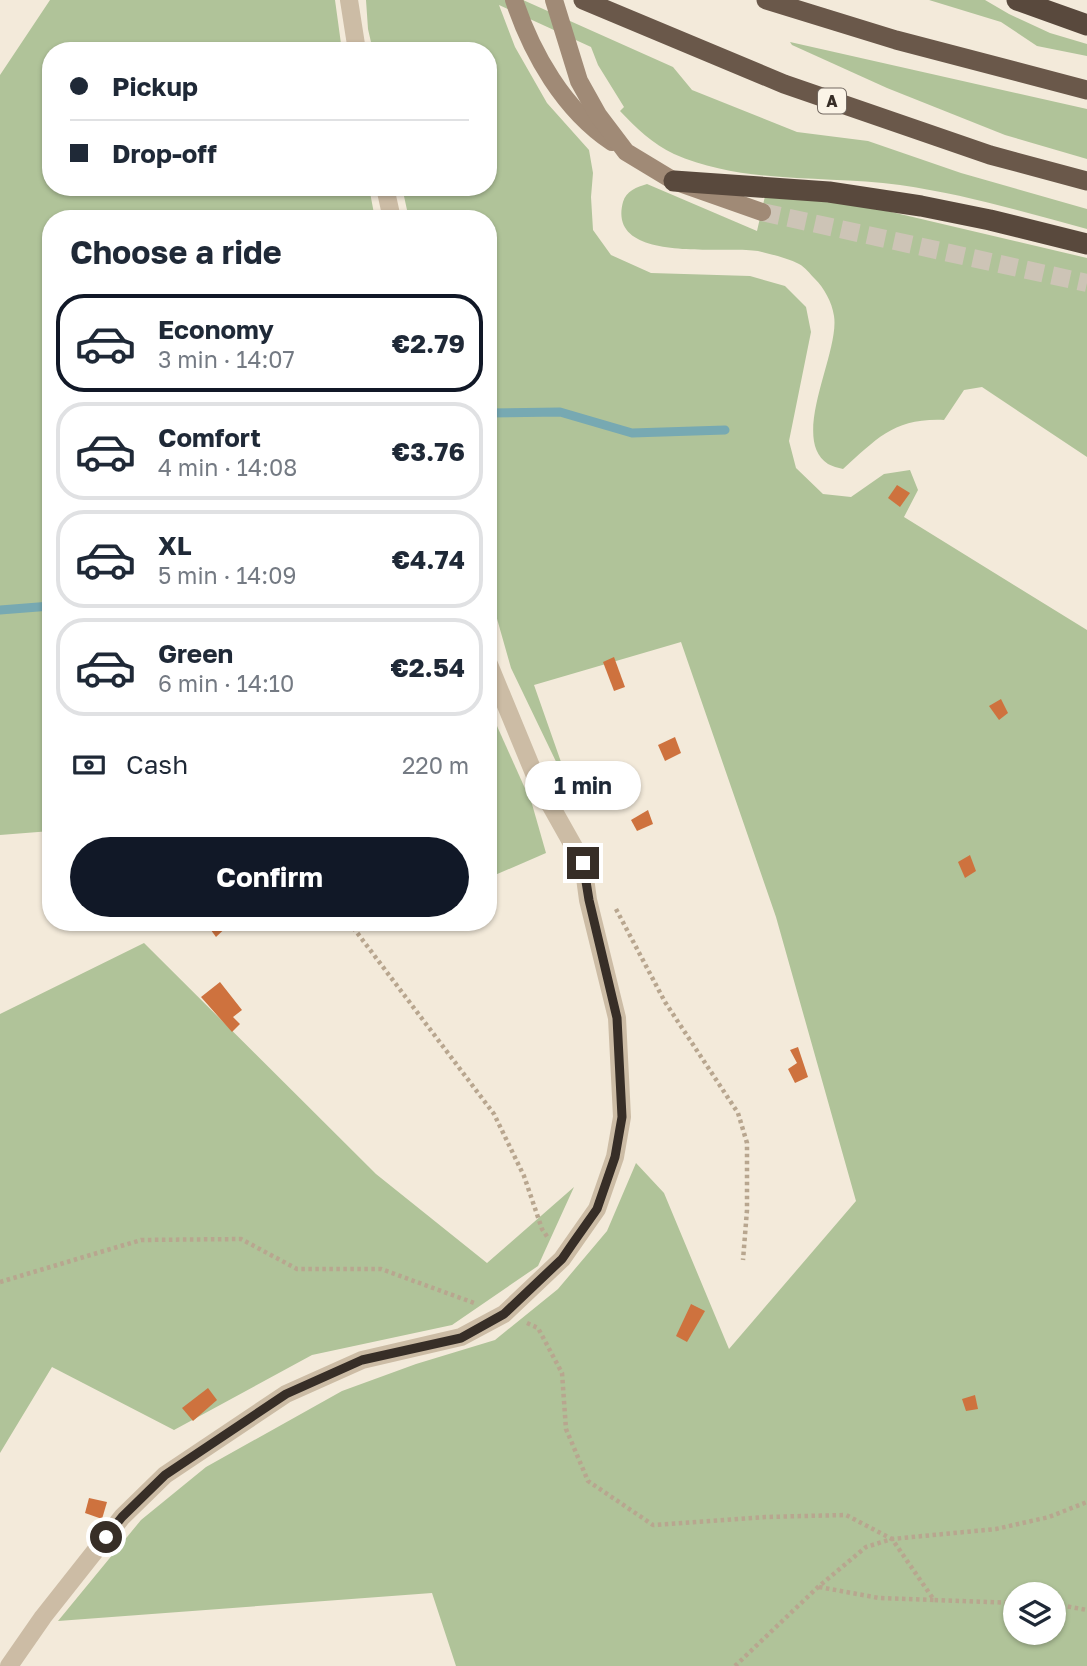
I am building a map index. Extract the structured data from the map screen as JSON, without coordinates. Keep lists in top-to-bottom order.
{
  "streets": {
    "highway": ["A"]
  },
  "page": {
    "banner": ["Pickup", "Drop-off"],
    "heading": "Choose a ride",
    "list": [
      {
        "name": "Economy",
        "note": "3 min · 14:07",
        "value": "€2.79"
      },
      {
        "name": "Comfort",
        "note": "4 min · 14:08",
        "value": "€3.76"
      },
      {
        "name": "XL",
        "note": "5 min · 14:09",
        "value": "€4.74"
      },
      {
        "name": "Green",
        "note": "6 min · 14:10",
        "value": "€2.54"
      }
    ],
    "pay": ["Cash", "220 m"],
    "bubble": "1 min",
    "buttons": "Confirm"
  }
}
